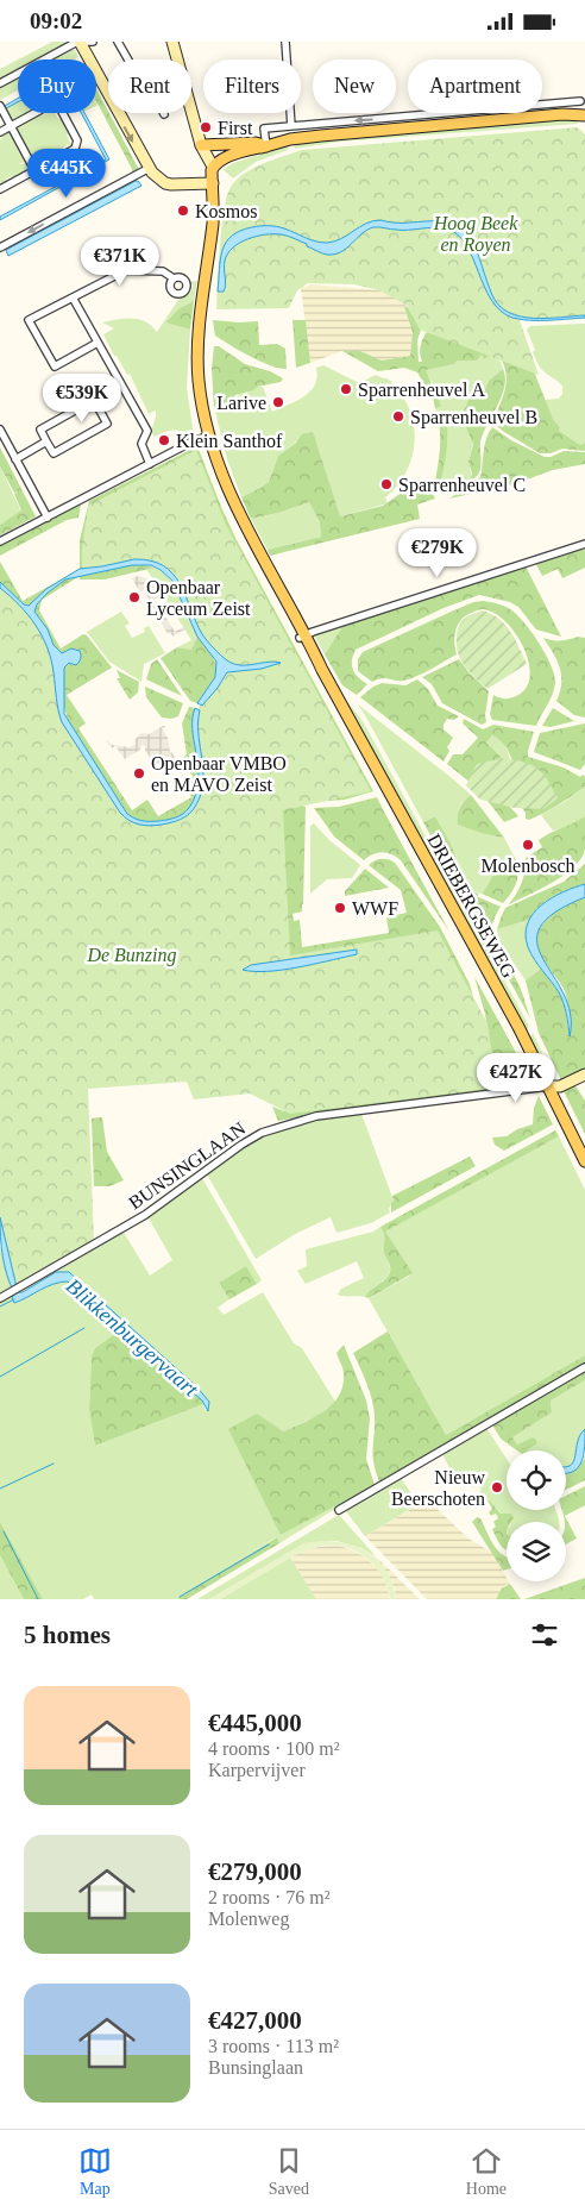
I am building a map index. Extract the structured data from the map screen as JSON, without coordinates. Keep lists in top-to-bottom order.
{
  "streets": {
    "main road": ["DRIEBERGSEWEG"],
    "street": ["BUNSINGLAAN"]
  },
  "crossings": [
    ["DRIEBERGSEWEG", "BUNSINGLAAN"]
  ],
  "water": ["Blikkenburgervaart"],
  "parks": ["Hoog Beek en Royen", "De Bunzing"],
  "places": [
    "First",
    "Kosmos",
    "Sparrenheuvel A",
    "Larive",
    "Sparrenheuvel B",
    "Klein Santhof",
    "Sparrenheuvel C",
    "Openbaar Lyceum Zeist",
    "Openbaar VMBO en MAVO Zeist",
    "Molenbosch",
    "WWF",
    "Nieuw Beerschoten"
  ],
  "page": {
    "status": "09:02",
    "chip": [
      "Buy",
      "Rent",
      "Filters",
      "New",
      "Apartment"
    ],
    "price": [
      "€445K",
      "€371K",
      "€539K",
      "€279K",
      "€427K"
    ],
    "heading": "5 homes",
    "list": [
      {
        "name": "€445,000",
        "note": "4 rooms · 100 m² · Karpervijver"
      },
      {
        "name": "€279,000",
        "note": "2 rooms · 76 m² · Molenweg"
      },
      {
        "name": "€427,000",
        "note": "3 rooms · 113 m² · Bunsinglaan"
      }
    ],
    "tabs": ["Map", "Saved", "Home"]
  }
}
